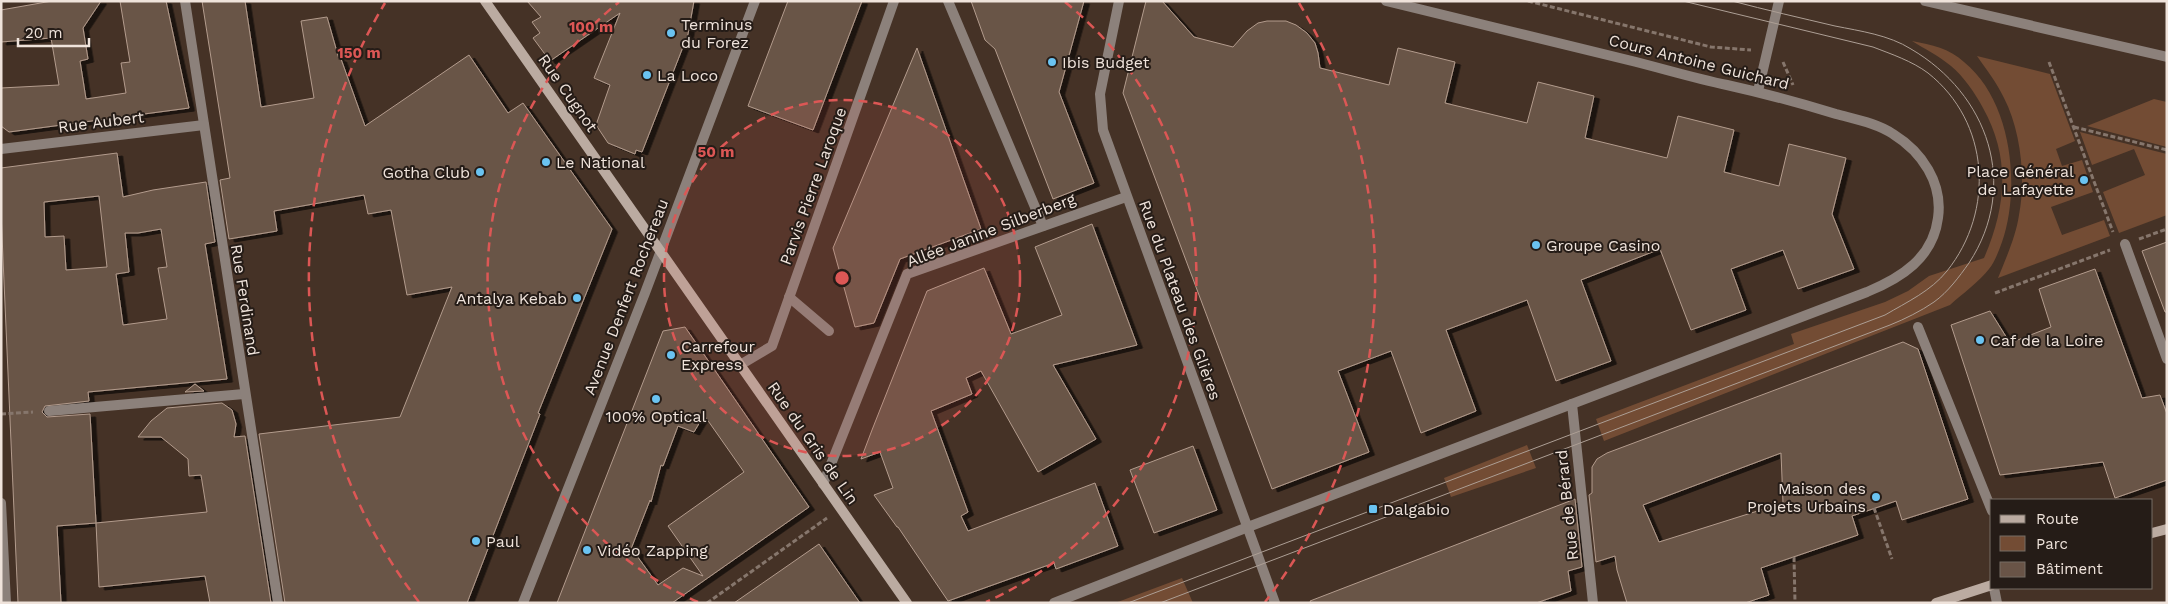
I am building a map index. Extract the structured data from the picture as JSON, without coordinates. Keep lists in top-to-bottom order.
{
  "streets": {
    "main road": ["Rue Cugnot", "Rue du Gris de Lin"],
    "street": [
      "Cours Antoine Guichard",
      "Rue Aubert",
      "Parvis Pierre Laroque",
      "Allée Janine Silberberg",
      "Avenue Denfert Rochereau",
      "Rue Ferdinand",
      "Rue du Plateau des Glières",
      "Rue de Bérard"
    ]
  },
  "crossings": [
    ["Cours Antoine Guichard", "Rue de Bérard"],
    ["Rue Cugnot", "Avenue Denfert Rochereau"],
    ["Rue Cugnot", "Rue du Gris de Lin"],
    ["Rue Aubert", "Rue Ferdinand"],
    ["Parvis Pierre Laroque", "Rue du Gris de Lin"],
    ["Allée Janine Silberberg", "Rue du Plateau des Glières"],
    ["Allée Janine Silberberg", "Rue du Gris de Lin"],
    ["Avenue Denfert Rochereau", "Rue du Gris de Lin"]
  ],
  "places": {
    "other": [
      "Terminus du Forez",
      "Ibis Budget",
      "La Loco",
      "Le National",
      "Gotha Club",
      "Place Général de Lafayette",
      "Groupe Casino",
      "Antalya Kebab",
      "Caf de la Loire",
      "Carrefour Express",
      "100% Optical",
      "Maison des Projets Urbains",
      "Paul",
      "Vidéo Zapping"
    ],
    "transit": ["Dalgabio"]
  },
  "legend": ["Route", "Parc", "Bâtiment"],
  "scale_bar": "20 m",
  "rings": ["100 m", "150 m", "50 m"]
}
